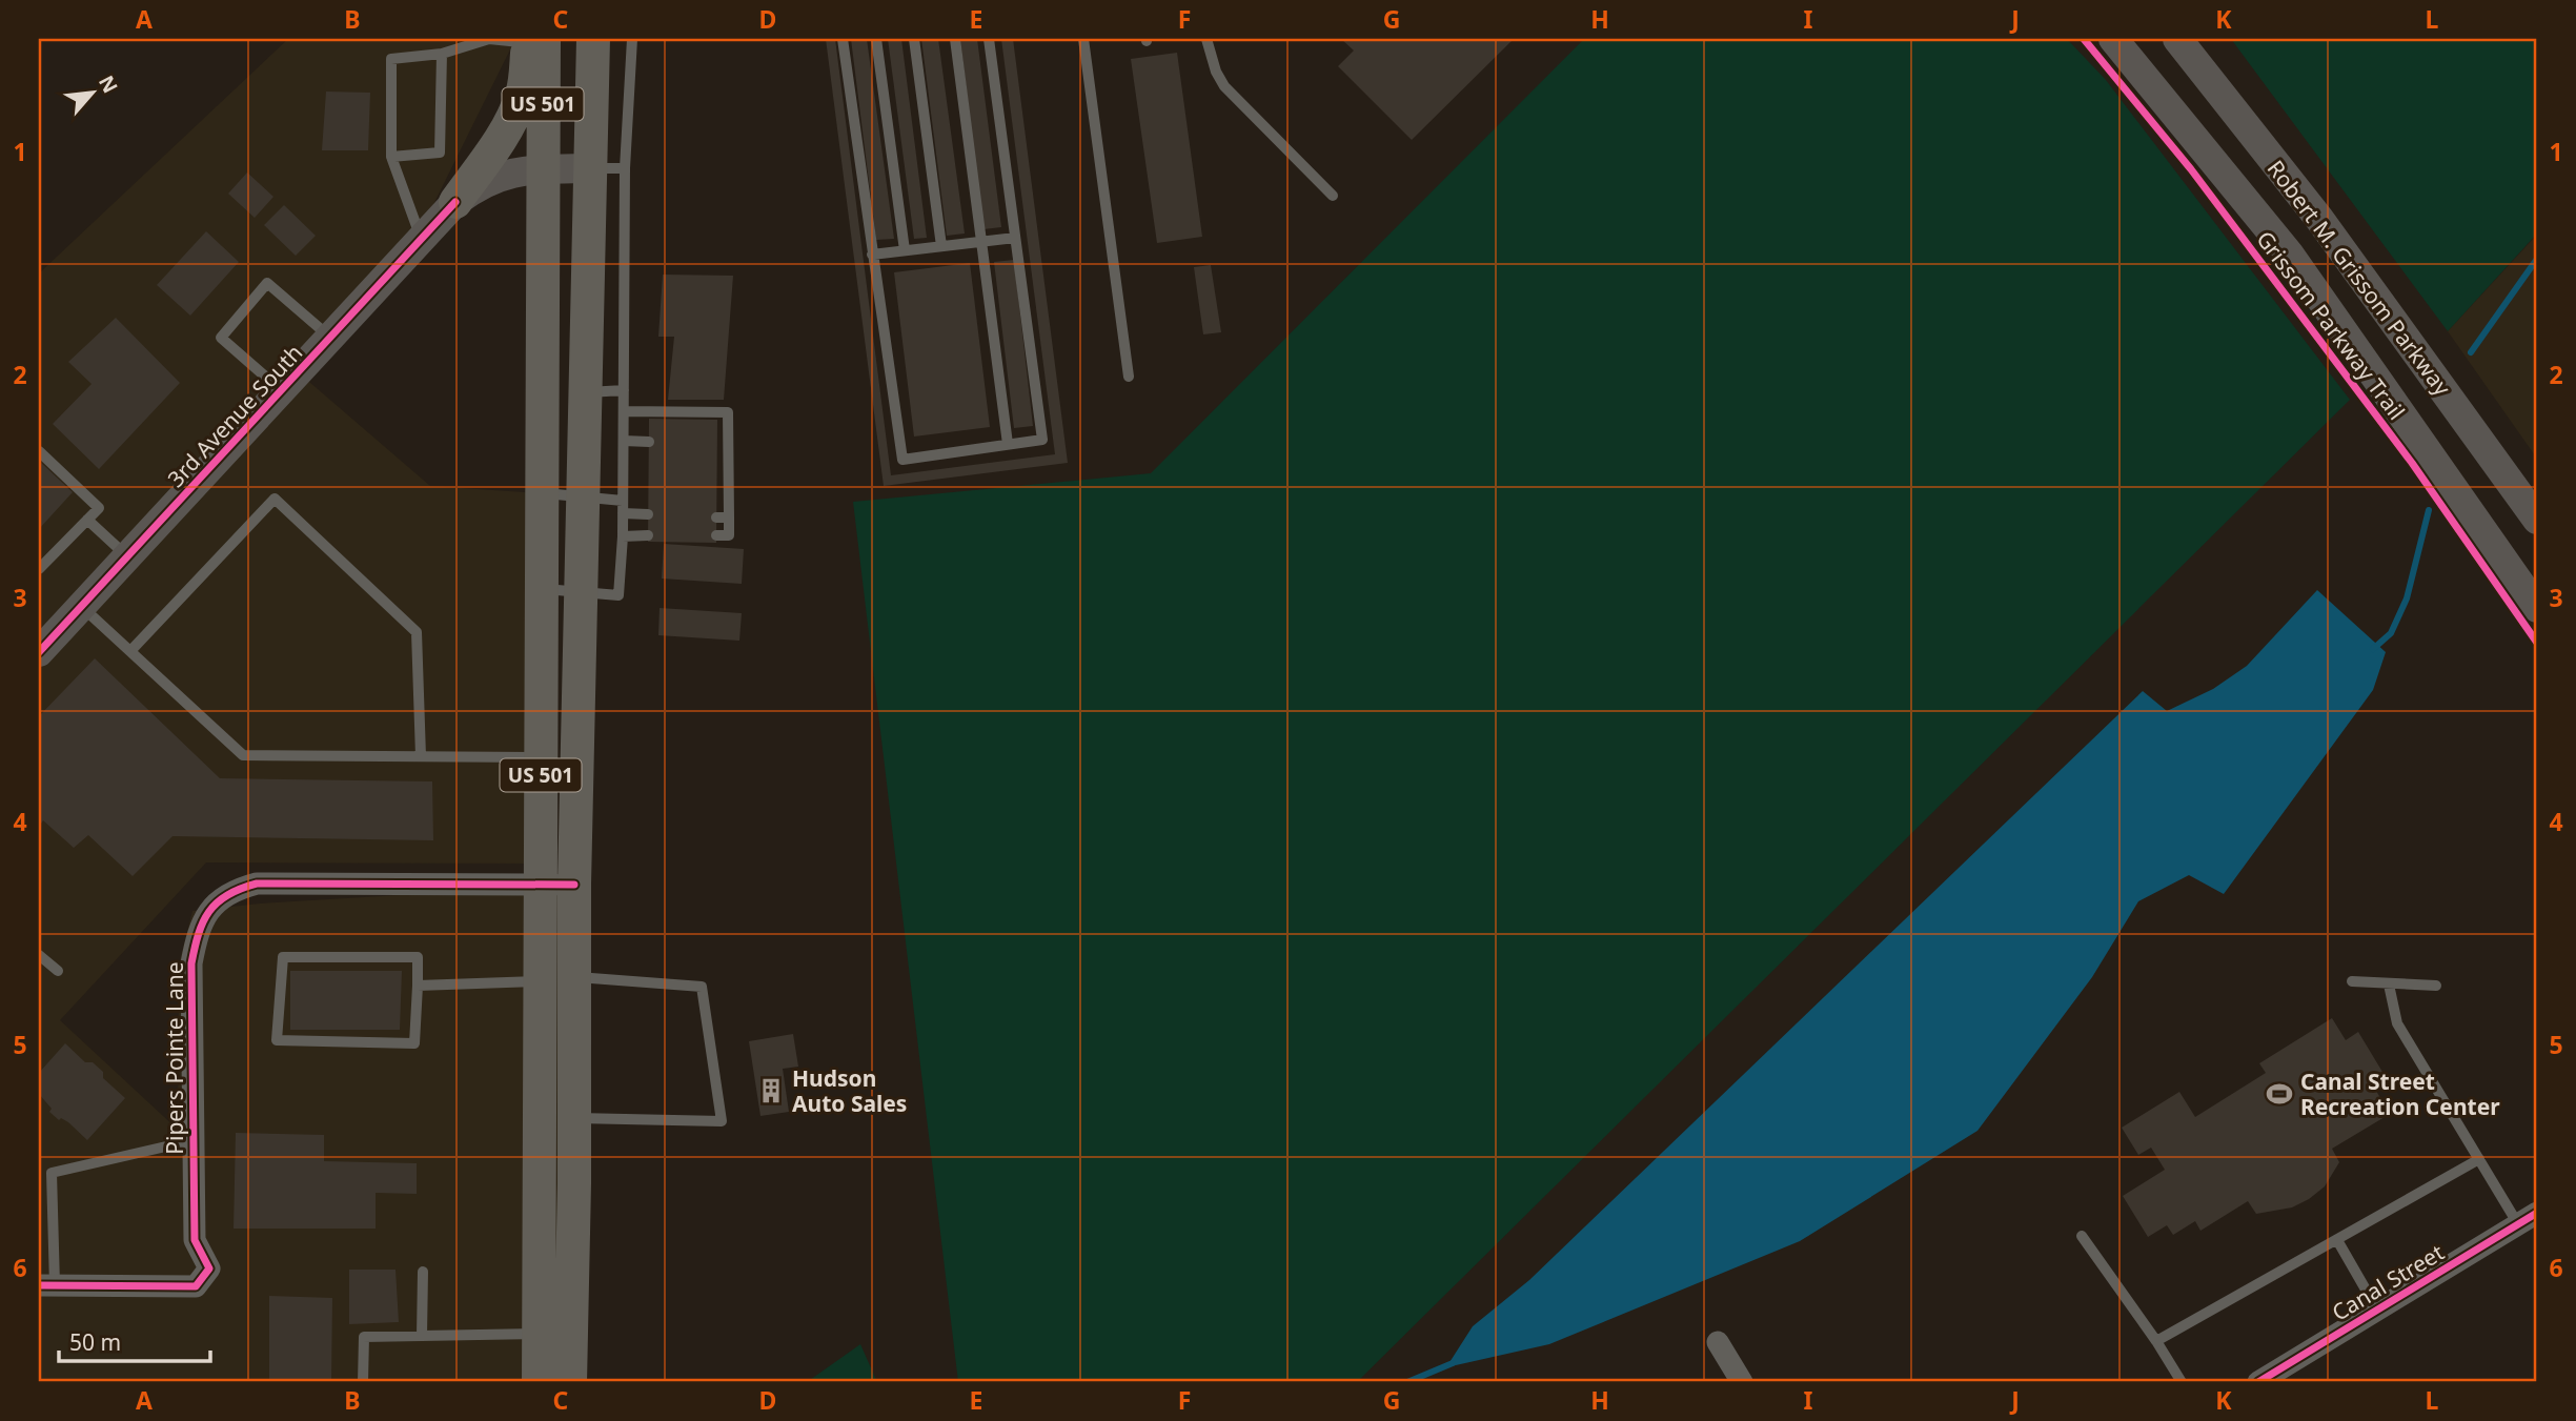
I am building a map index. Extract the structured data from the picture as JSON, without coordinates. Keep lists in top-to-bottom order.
{
  "streets": {
    "main road": ["US 501", "Robert M. Grissom Parkway", "3rd Avenue South"],
    "street": ["Pipers Pointe Lane", "Canal Street"],
    "cycle path": ["Grissom Parkway Trail"]
  },
  "crossings": [
    ["US 501", "3rd Avenue South"],
    ["US 501", "Pipers Pointe Lane"]
  ],
  "places": {
    "building": ["Hudson Auto Sales"],
    "sports": ["Canal Street Recreation Center"]
  },
  "scale_bar": "50 m",
  "north": "top right",
  "grid": {
    "columns": [
      "A",
      "B",
      "C",
      "D",
      "E",
      "F",
      "G",
      "H",
      "I",
      "J",
      "K",
      "L"
    ],
    "rows": [
      "1",
      "2",
      "3",
      "4",
      "5",
      "6"
    ]
  }
}
